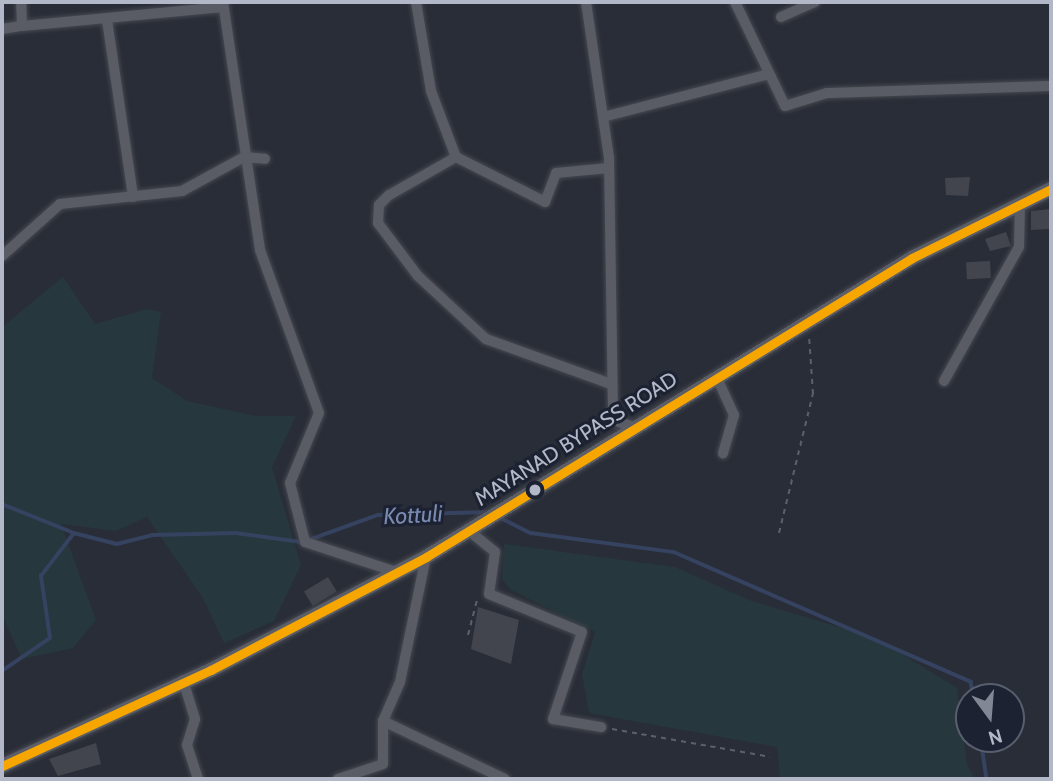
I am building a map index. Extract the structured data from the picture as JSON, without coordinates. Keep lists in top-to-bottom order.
{
  "streets": {
    "main road": ["MAYANAD BYPASS ROAD"]
  },
  "water": ["Kottuli"],
  "north": "bottom"
}
